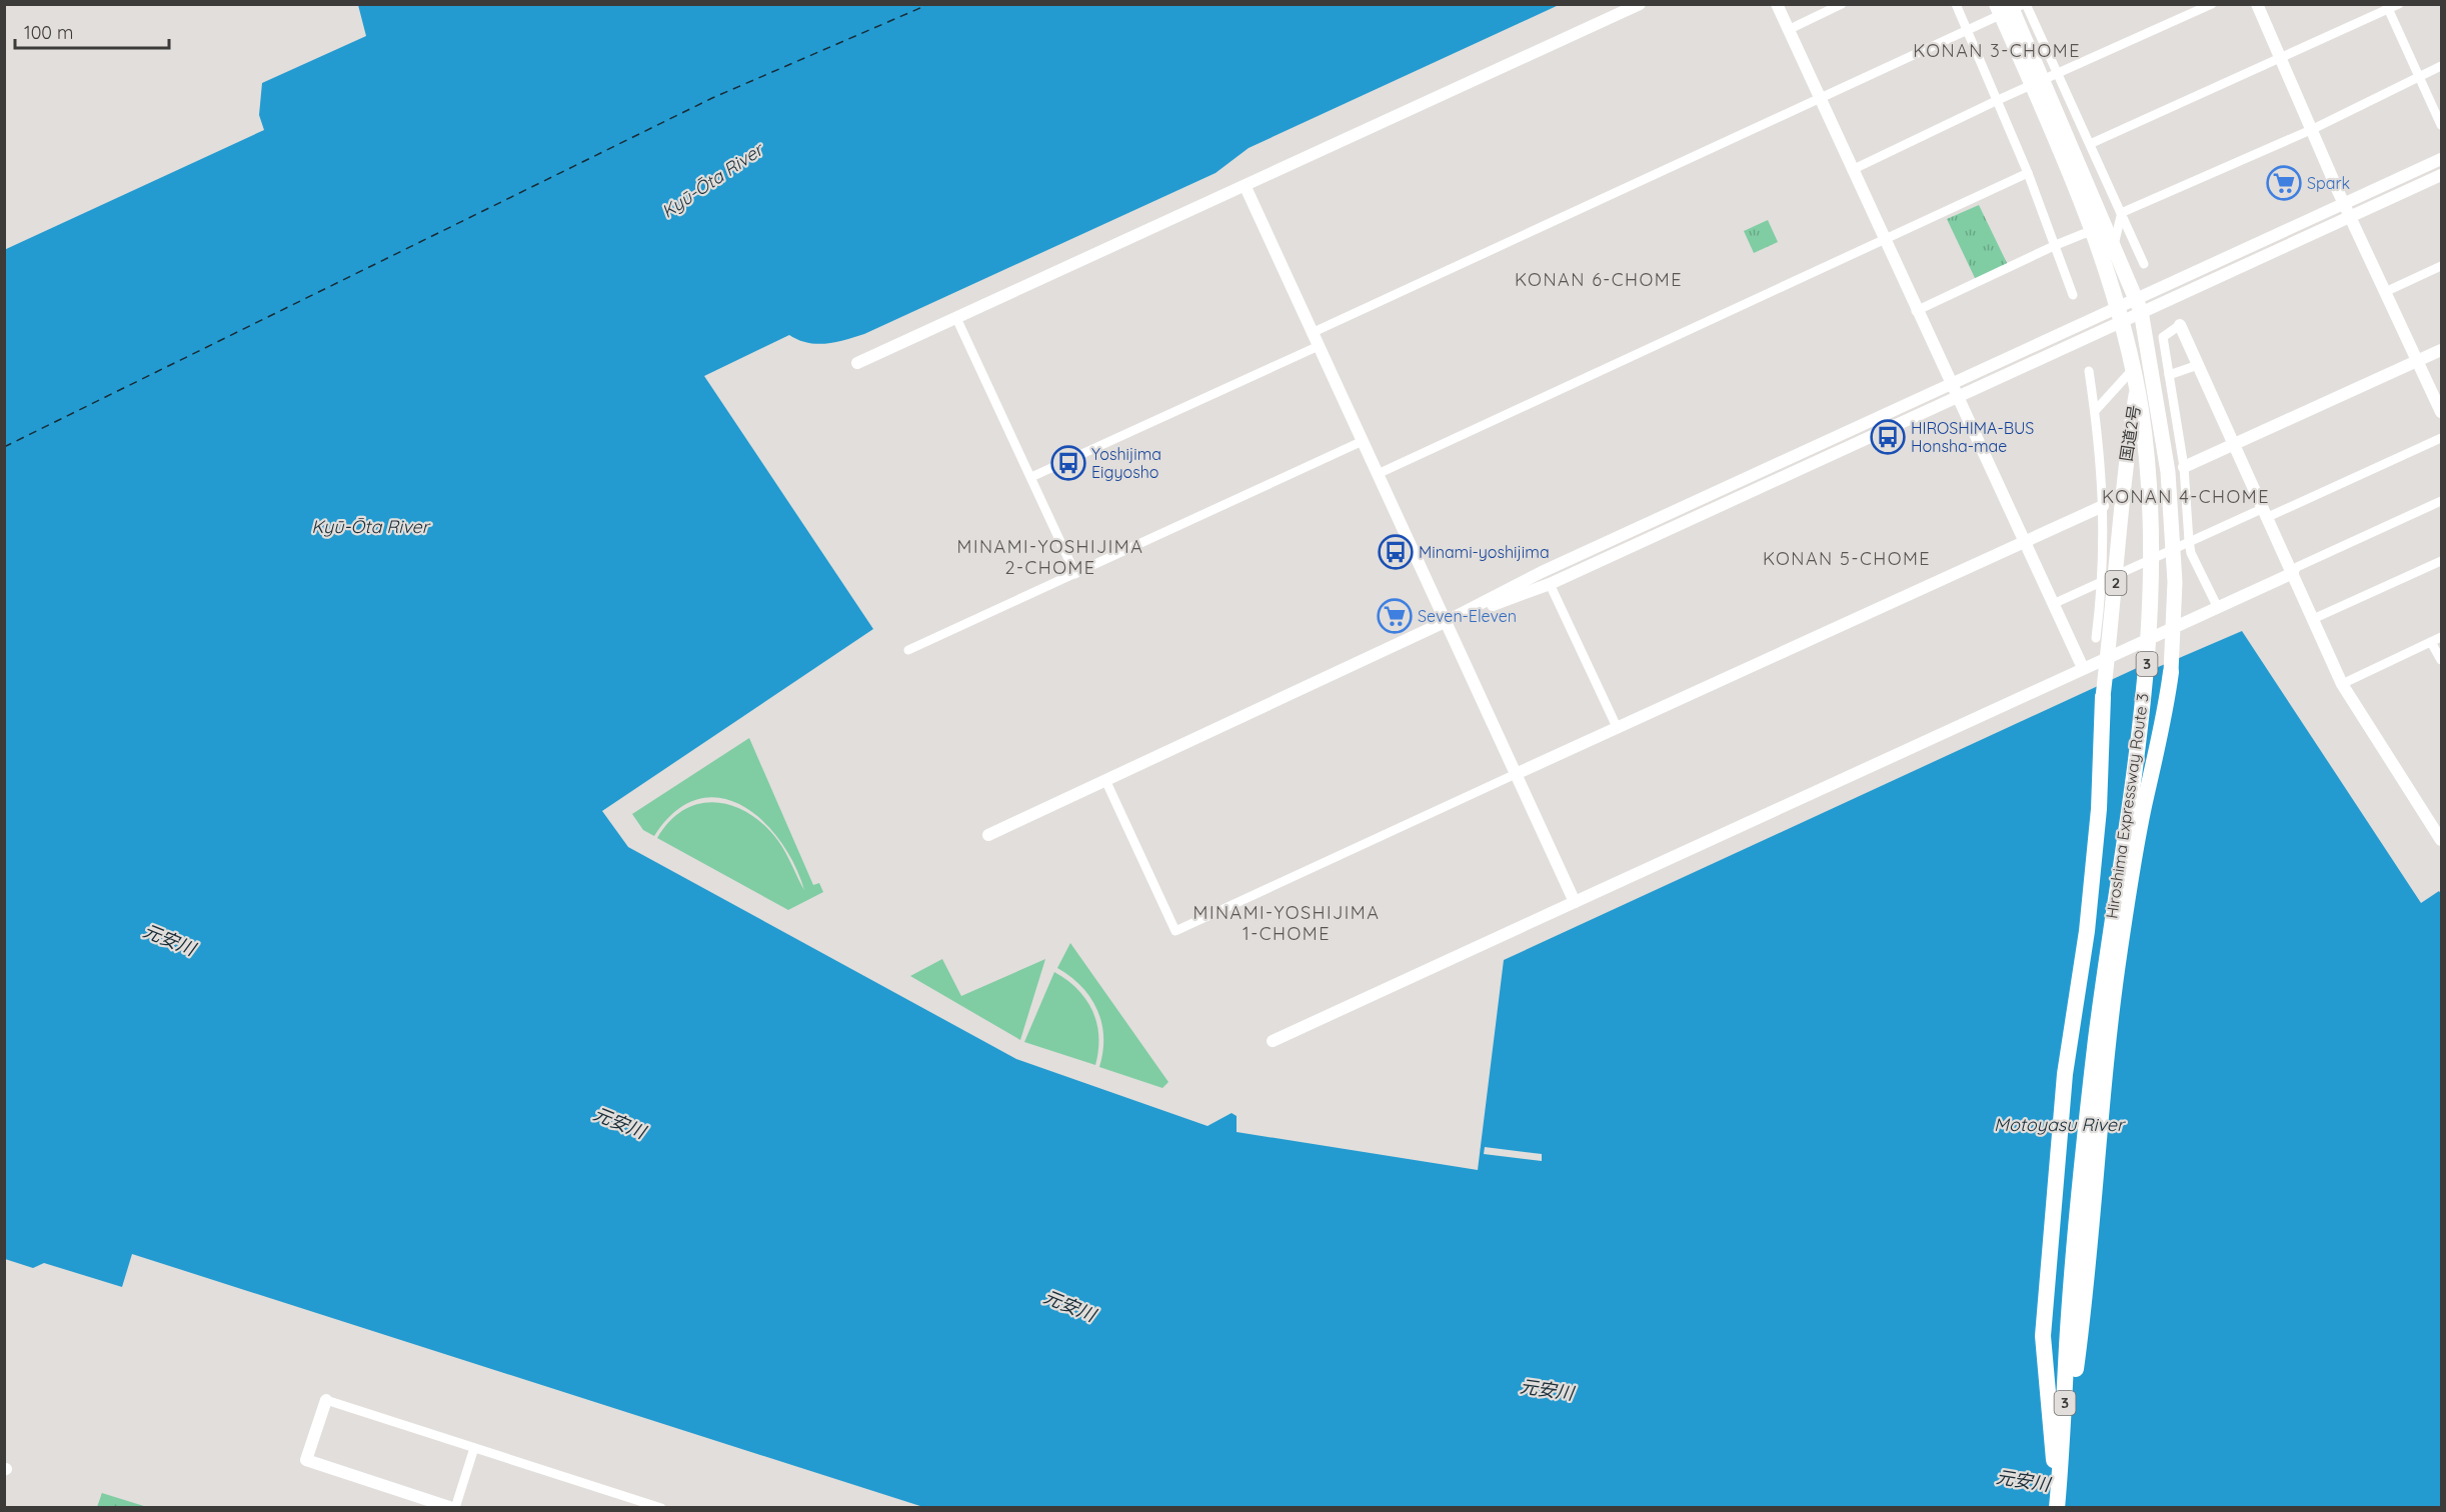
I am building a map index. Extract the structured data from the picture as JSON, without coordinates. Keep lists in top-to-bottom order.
{
  "streets": {
    "highway": [
      "国道2号",
      "2",
      "3",
      "Hiroshima Expressway Route 3"
    ]
  },
  "districts": [
    "KONAN 3-CHOME",
    "KONAN 6-CHOME",
    "KONAN 4-CHOME",
    "MINAMI-YOSHIJIMA 2-CHOME",
    "KONAN 5-CHOME",
    "MINAMI-YOSHIJIMA 1-CHOME"
  ],
  "water": ["Kyū-Ōta River", "元安川", "Motoyasu River"],
  "places": {
    "supermarket": ["Spark", "Seven-Eleven"],
    "bus stop": ["HIROSHIMA-BUS Honsha-mae", "Yoshijima Eigyosho", "Minami-yoshijima"]
  },
  "scale_bar": "100 m"
}
